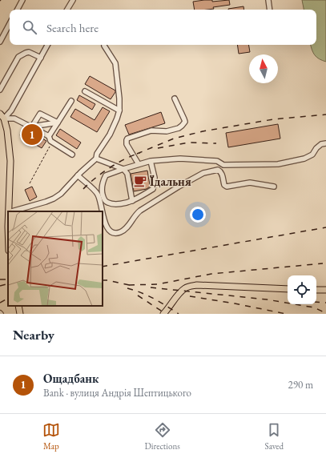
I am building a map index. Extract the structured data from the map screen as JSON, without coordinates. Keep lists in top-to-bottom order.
{
  "places": {
    "cafe": ["Їдальня"]
  },
  "north": "top",
  "page": {
    "search": "Search here",
    "pins": "1",
    "heading": "Nearby",
    "list": [
      {
        "mark": "1",
        "name": "Ощадбанк",
        "note": "Bank · вулиця Андрія Шептицького",
        "value": "290 m"
      }
    ],
    "nav": ["Map", "Directions", "Saved"]
  }
}
